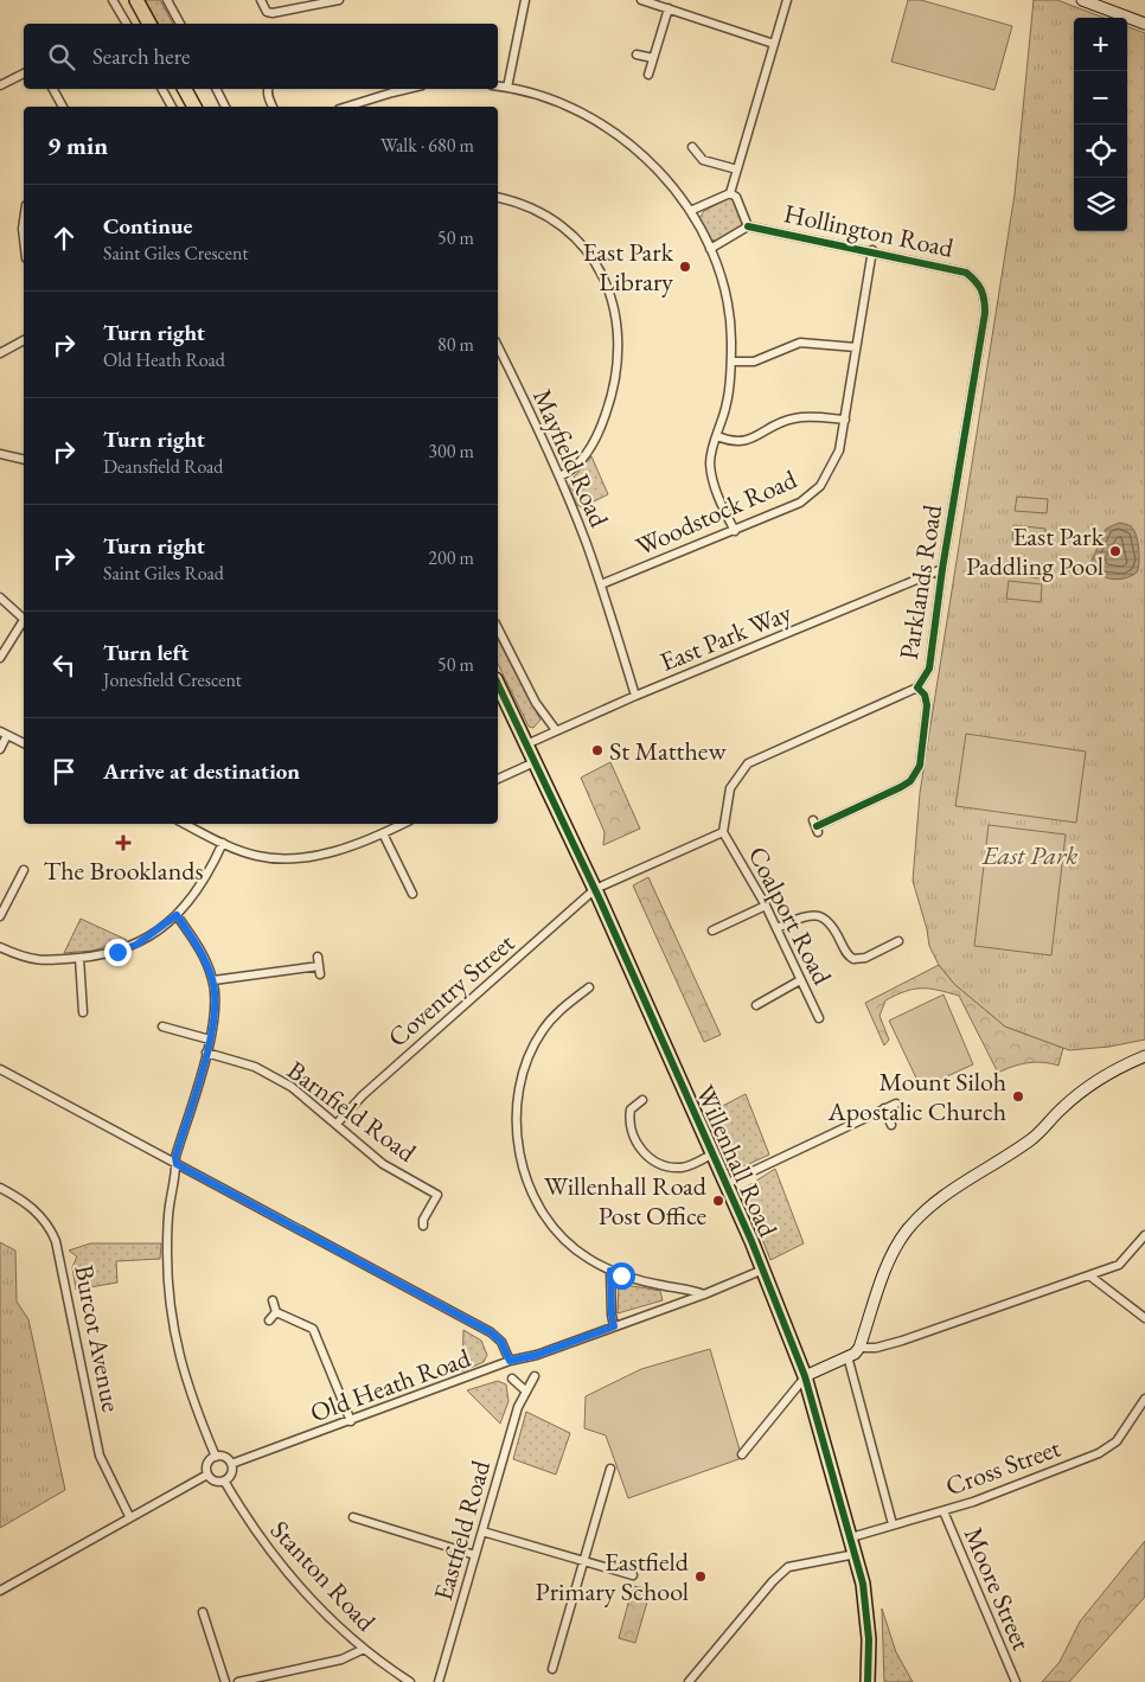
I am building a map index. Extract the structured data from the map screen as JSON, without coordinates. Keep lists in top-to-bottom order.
{
  "streets": {
    "highway": ["Willenhall Road"],
    "street": [
      "Hollington Road",
      "Mayfield Road",
      "Woodstock Road",
      "Parklands Road",
      "East Park Way",
      "Coalport Road",
      "Coventry Street",
      "Barnfield Road",
      "Burcot Avenue",
      "Old Heath Road",
      "Cross Street",
      "Eastfield Road",
      "Stanton Road",
      "Moore Street"
    ]
  },
  "crossings": [
    ["Hollington Road", "Woodstock Road"],
    ["Hollington Road", "Parklands Road"],
    ["Mayfield Road", "Woodstock Road"],
    ["Mayfield Road", "East Park Way"],
    ["Parklands Road", "East Park Way"],
    ["East Park Way", "Willenhall Road"],
    ["Coalport Road", "Coventry Street"],
    ["Coventry Street", "Barnfield Road"],
    ["Coventry Street", "Willenhall Road"],
    ["Willenhall Road", "Old Heath Road"],
    ["Willenhall Road", "Cross Street"],
    ["Old Heath Road", "Stanton Road"],
    ["Cross Street", "Moore Street"]
  ],
  "parks": ["East Park"],
  "places": {
    "other": [
      "East Park Library",
      "East Park Paddling Pool",
      "St Matthew",
      "Mount Siloh Apostalic Church",
      "Willenhall Road Post Office",
      "Eastfield Primary School"
    ],
    "health": ["The Brooklands"]
  },
  "page": {
    "map_buttons": ["+", "−"],
    "search": "Search here",
    "heading": ["9 min", "Walk · 680 m"],
    "list": [
      ["Continue", "Saint Giles Crescent", "50 m"],
      ["Turn right", "Old Heath Road", "80 m"],
      ["Turn right", "Deansfield Road", "300 m"],
      ["Turn right", "Saint Giles Road", "200 m"],
      ["Turn left", "Jonesfield Crescent", "50 m"],
      "Arrive at destination"
    ]
  }
}
